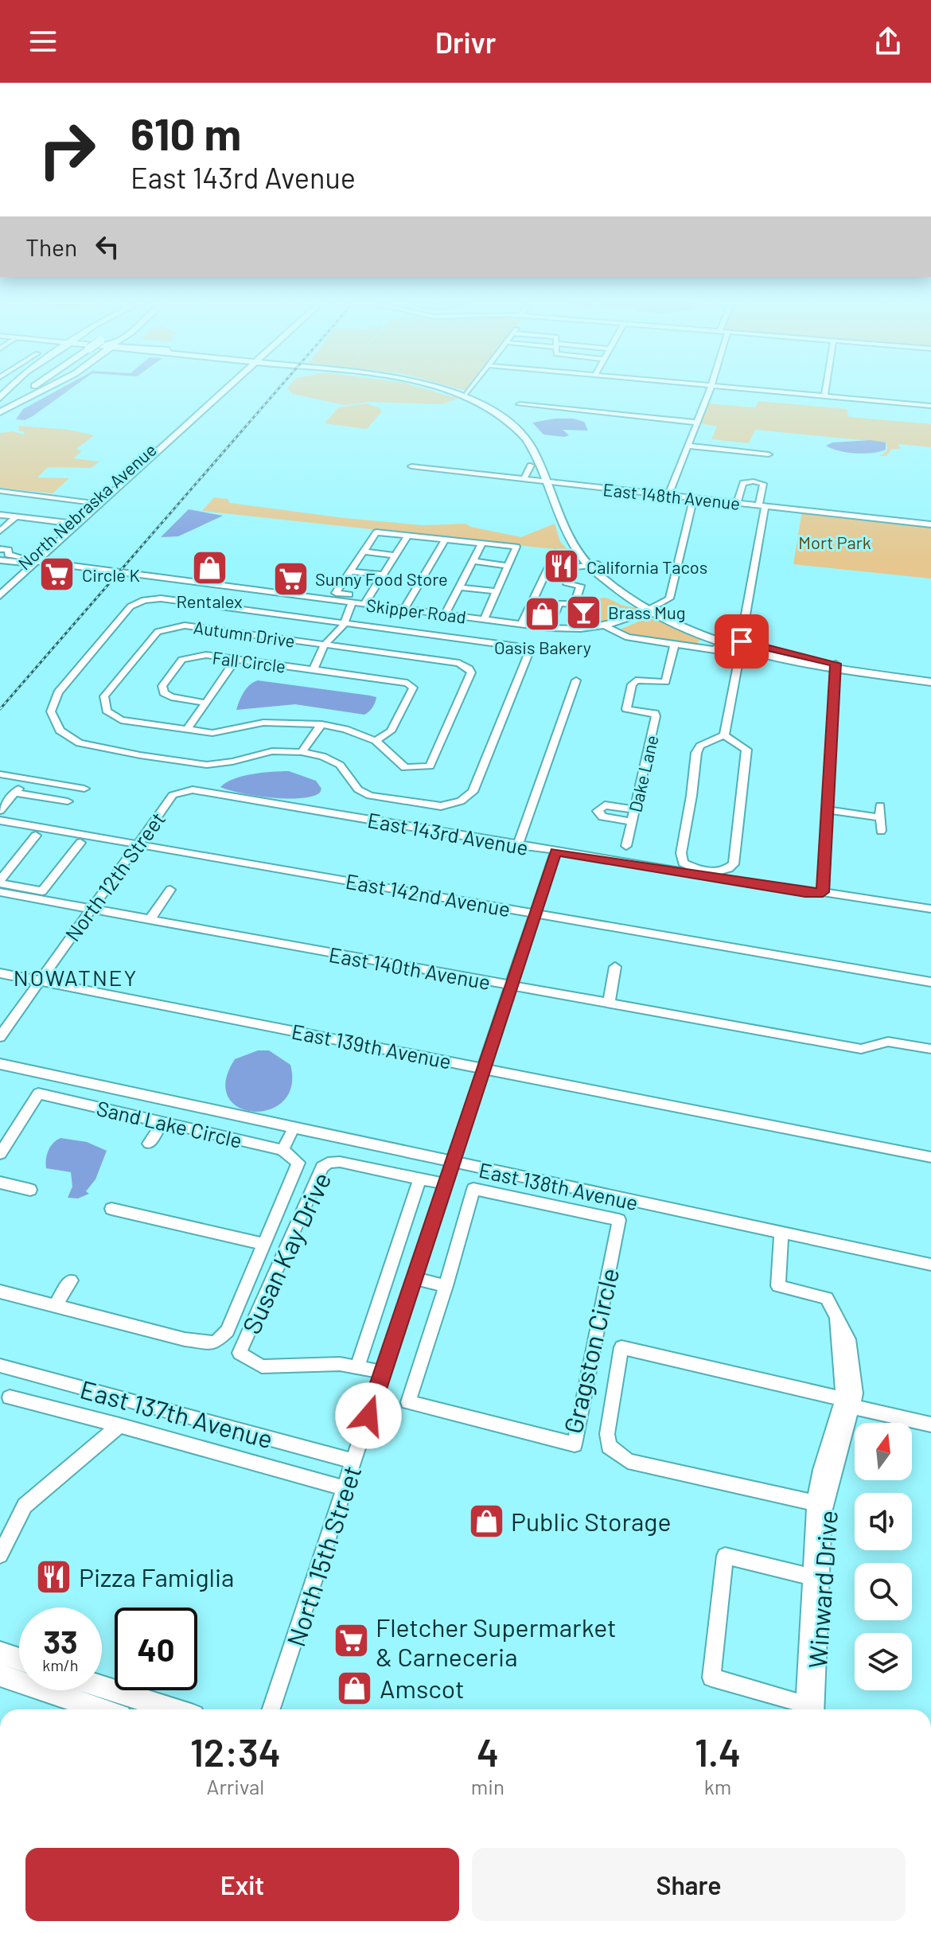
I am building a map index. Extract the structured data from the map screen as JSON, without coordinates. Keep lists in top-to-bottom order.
{
  "streets": {
    "main road": ["North Nebraska Avenue"],
    "street": [
      "East 148th Avenue",
      "Skipper Road",
      "Autumn Drive",
      "Fall Circle",
      "Dake Lane",
      "East 143rd Avenue",
      "North 12th Street",
      "East 142nd Avenue",
      "East 140th Avenue",
      "East 139th Avenue",
      "Sand Lake Circle",
      "East 138th Avenue",
      "Susan Kay Drive",
      "Gragston Circle",
      "East 137th Avenue",
      "North 15th Street",
      "Winward Drive"
    ]
  },
  "crossings": [
    ["North Nebraska Avenue", "Skipper Road"],
    ["Autumn Drive", "Fall Circle"],
    ["East 143rd Avenue", "North 12th Street"],
    ["East 143rd Avenue", "North 15th Street"],
    ["North 12th Street", "East 142nd Avenue"],
    ["North 12th Street", "East 140th Avenue"],
    ["North 12th Street", "East 139th Avenue"],
    ["East 142nd Avenue", "North 15th Street"],
    ["East 140th Avenue", "North 15th Street"],
    ["East 139th Avenue", "North 15th Street"],
    ["East 138th Avenue", "North 15th Street"],
    ["East 138th Avenue", "Winward Drive"],
    ["Susan Kay Drive", "North 15th Street"],
    ["East 137th Avenue", "North 15th Street"]
  ],
  "districts": ["NOWATNEY"],
  "parks": ["Mort Park"],
  "places": {
    "restaurant": ["California Tacos", "Pizza Famiglia"],
    "shop": [
      "Rentalex",
      "Oasis Bakery",
      "Public Storage",
      "Amscot"
    ],
    "supermarket": ["Circle K", "Sunny Food Store", "Fletcher Supermarket & Carneceria"],
    "bar": ["Brass Mug"]
  },
  "north": "top",
  "page": {
    "header": "Drivr",
    "turn": ["610 m", "East 143rd Avenue"],
    "then": "Then",
    "speed": "33 km/h",
    "limit": "40",
    "eta": [
      "12:34",
      "Arrival",
      "4",
      "min",
      "1.4",
      "km"
    ],
    "buttons": ["Exit", "Share"]
  }
}
